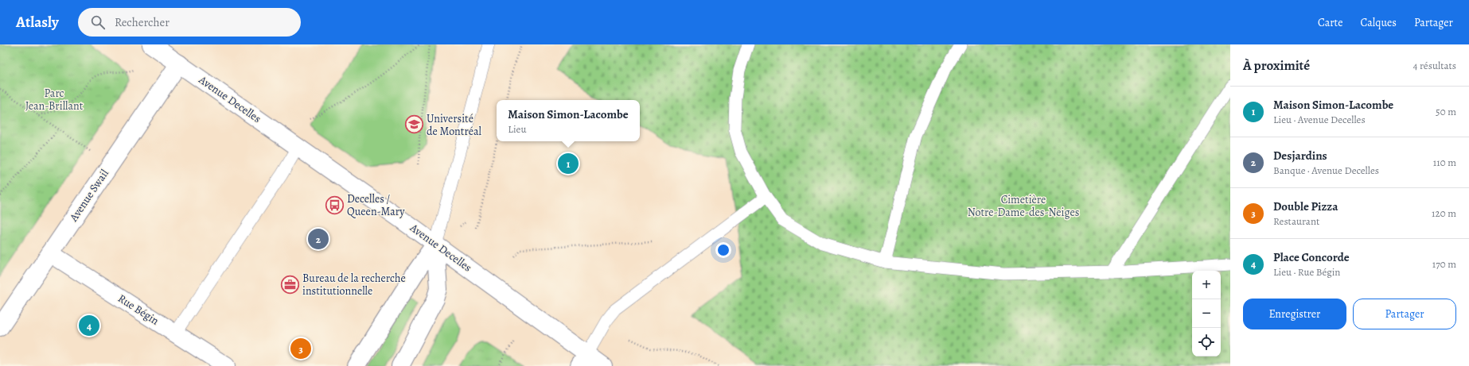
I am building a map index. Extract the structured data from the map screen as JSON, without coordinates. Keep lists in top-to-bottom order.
{
  "streets": {
    "street": ["Avenue Decelles", "Avenue Swail", "Rue Bégin"]
  },
  "crossings": [
    ["Avenue Decelles", "Avenue Swail"],
    ["Avenue Swail", "Rue Bégin"]
  ],
  "parks": ["Parc Jean-Brillant", "Cimetière Notre-Dame-des-Neiges"],
  "places": {
    "school or university": ["Université de Montréal"],
    "bus stop": ["Decelles / Queen-Mary"],
    "office": ["Bureau de la recherche institutionnelle"]
  },
  "page": {
    "header": "Atlasly",
    "search": "Rechercher",
    "nav": ["Carte", "Calques", "Partager"],
    "heading": ["À proximité", "4 résultats"],
    "list": [
      {
        "mark": "1",
        "name": "Maison Simon-Lacombe",
        "note": "Lieu · Avenue Decelles",
        "value": "50 m"
      },
      {
        "mark": "2",
        "name": "Desjardins",
        "note": "Banque · Avenue Decelles",
        "value": "110 m"
      },
      {
        "mark": "3",
        "name": "Double Pizza",
        "note": "Restaurant",
        "value": "120 m"
      },
      {
        "mark": "4",
        "name": "Place Concorde",
        "note": "Lieu · Rue Bégin",
        "value": "170 m"
      }
    ],
    "popup": ["Maison Simon-Lacombe", "Lieu"],
    "pins": [
      "1",
      "2",
      "4",
      "3"
    ],
    "map_buttons": ["+", "−"],
    "buttons": ["Enregistrer", "Partager"]
  }
}
